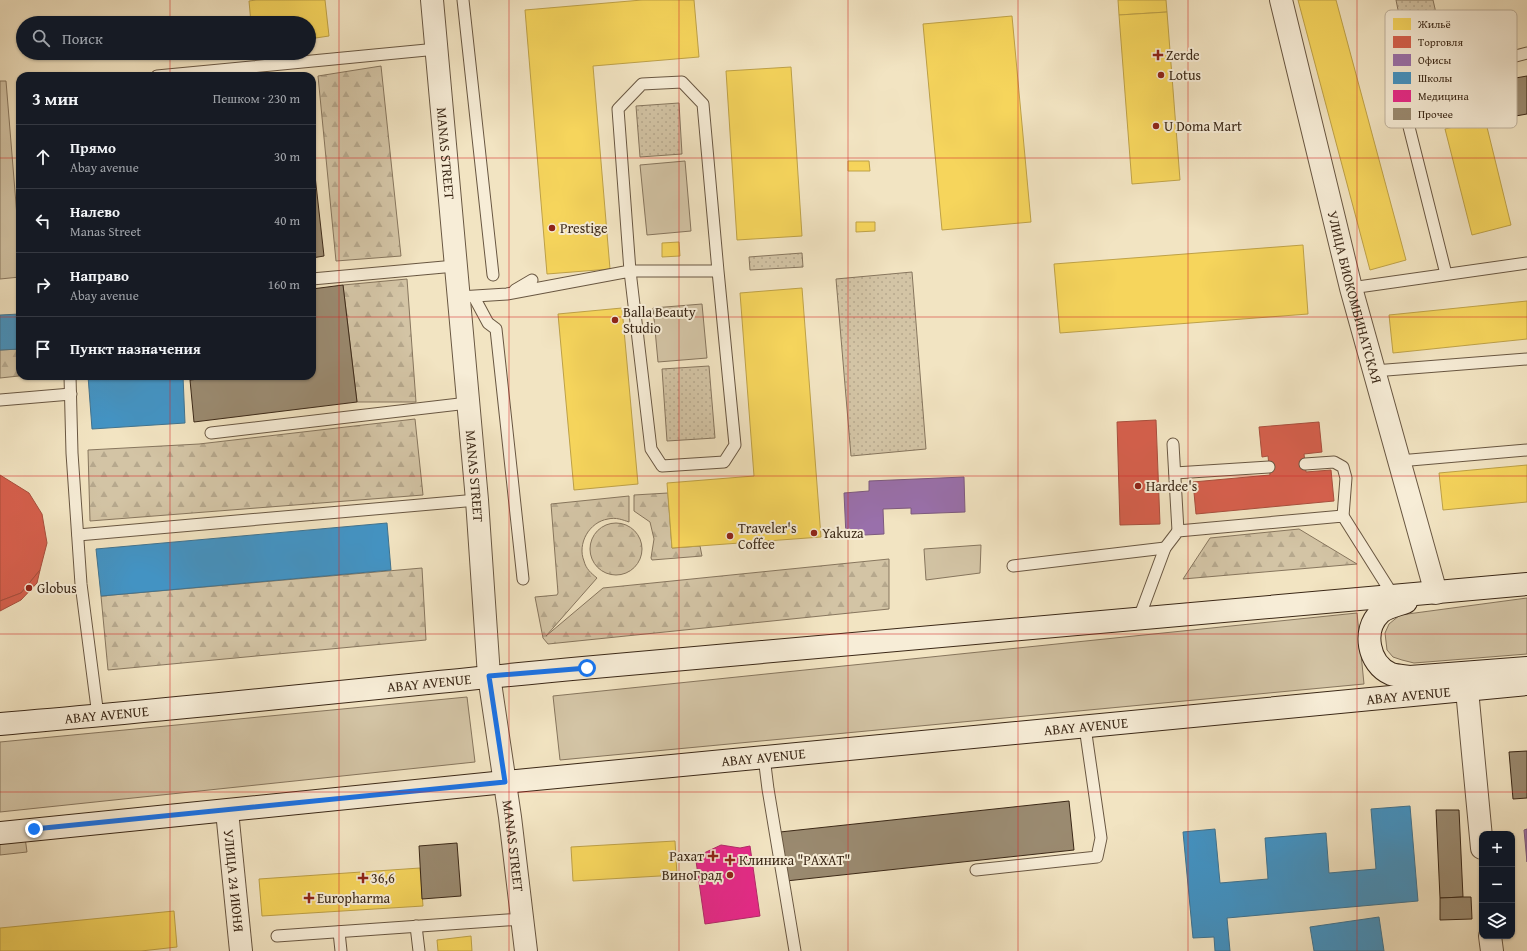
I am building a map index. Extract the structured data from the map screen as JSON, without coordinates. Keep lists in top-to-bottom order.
{
  "streets": {
    "main road": [
      "MANAS STREET",
      "УЛИЦА БИОКОМБИНАТСКАЯ",
      "ABAY AVENUE",
      "УЛИЦА 24 ИЮНЯ"
    ]
  },
  "crossings": [
    ["MANAS STREET", "ABAY AVENUE"],
    ["УЛИЦА БИОКОМБИНАТСКАЯ", "ABAY AVENUE"],
    ["ABAY AVENUE", "УЛИЦА 24 ИЮНЯ"]
  ],
  "places": {
    "health": [
      "Zerde",
      "Рахат",
      "Клиника \"РАХАТ\"",
      "36,6",
      "Europharma"
    ],
    "other": [
      "Lotus",
      "U Doma Mart",
      "Prestige",
      "Balla Beauty Studio",
      "Hardee's",
      "Yakuza",
      "Traveler's Coffee",
      "Globus",
      "ВиноГрад"
    ]
  },
  "legend": [
    "Жильё",
    "Торговля",
    "Офисы",
    "Школы",
    "Медицина",
    "Прочее"
  ],
  "page": {
    "search": "Поиск",
    "heading": ["3 мин", "Пешком · 230 m"],
    "list": [
      ["Прямо", "Abay avenue", "30 m"],
      ["Налево", "Manas Street", "40 m"],
      ["Направо", "Abay avenue", "160 m"],
      "Пункт назначения"
    ],
    "map_buttons": ["+", "−"]
  }
}
